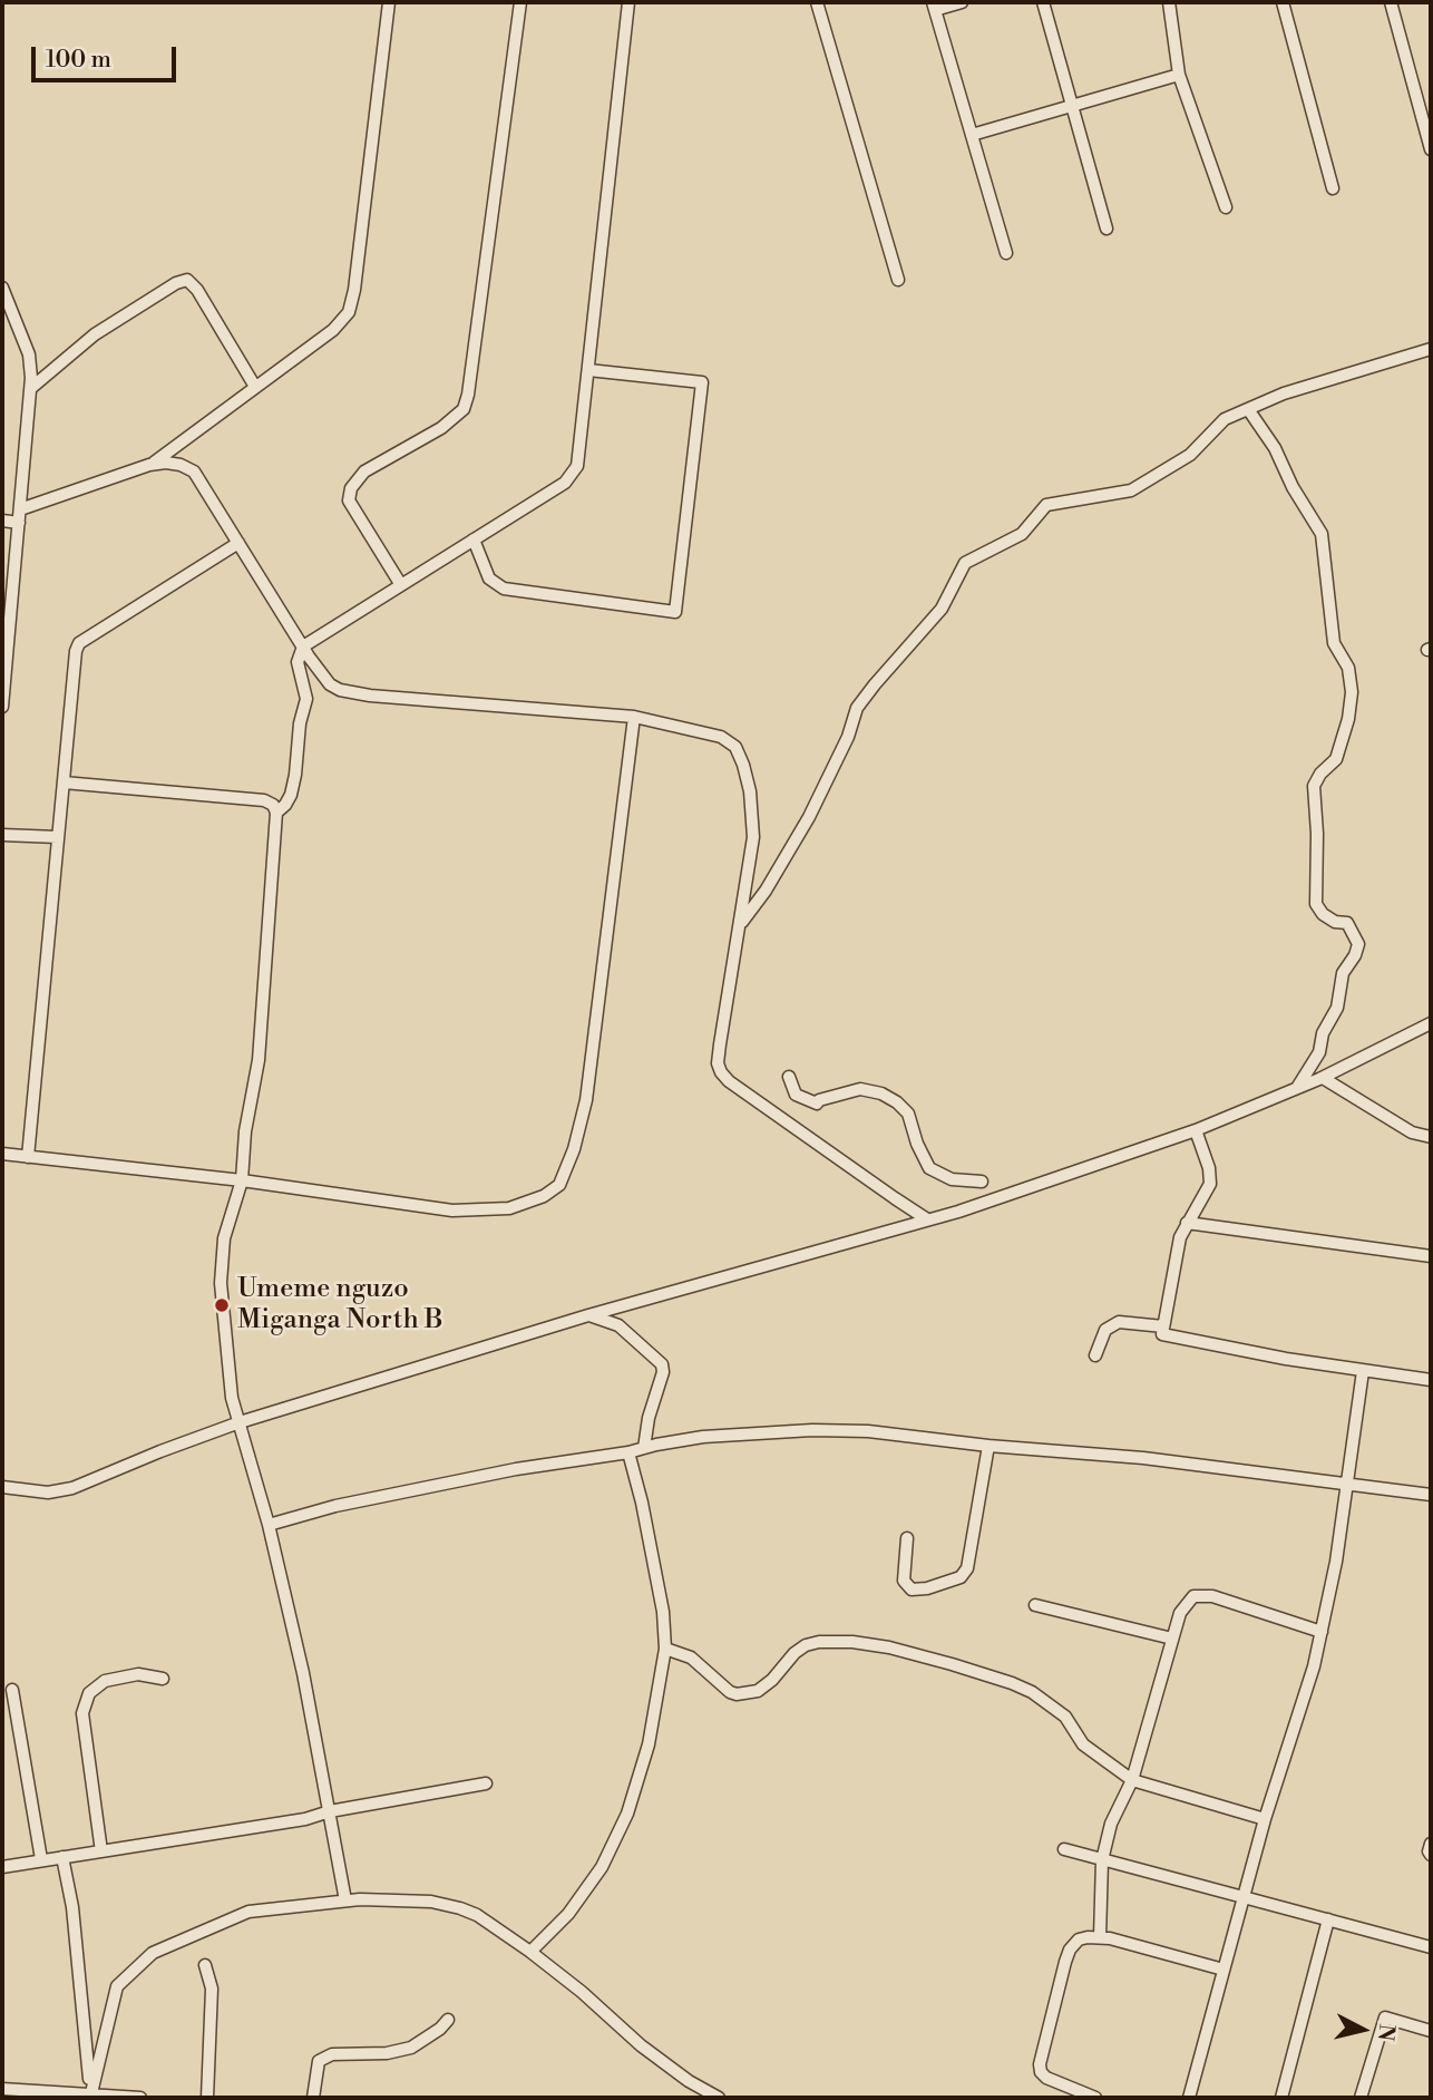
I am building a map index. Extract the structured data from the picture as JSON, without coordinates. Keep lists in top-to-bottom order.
{
  "places": ["Umeme nguzo Miganga North B"],
  "scale_bar": "100 m",
  "north": "right"
}
